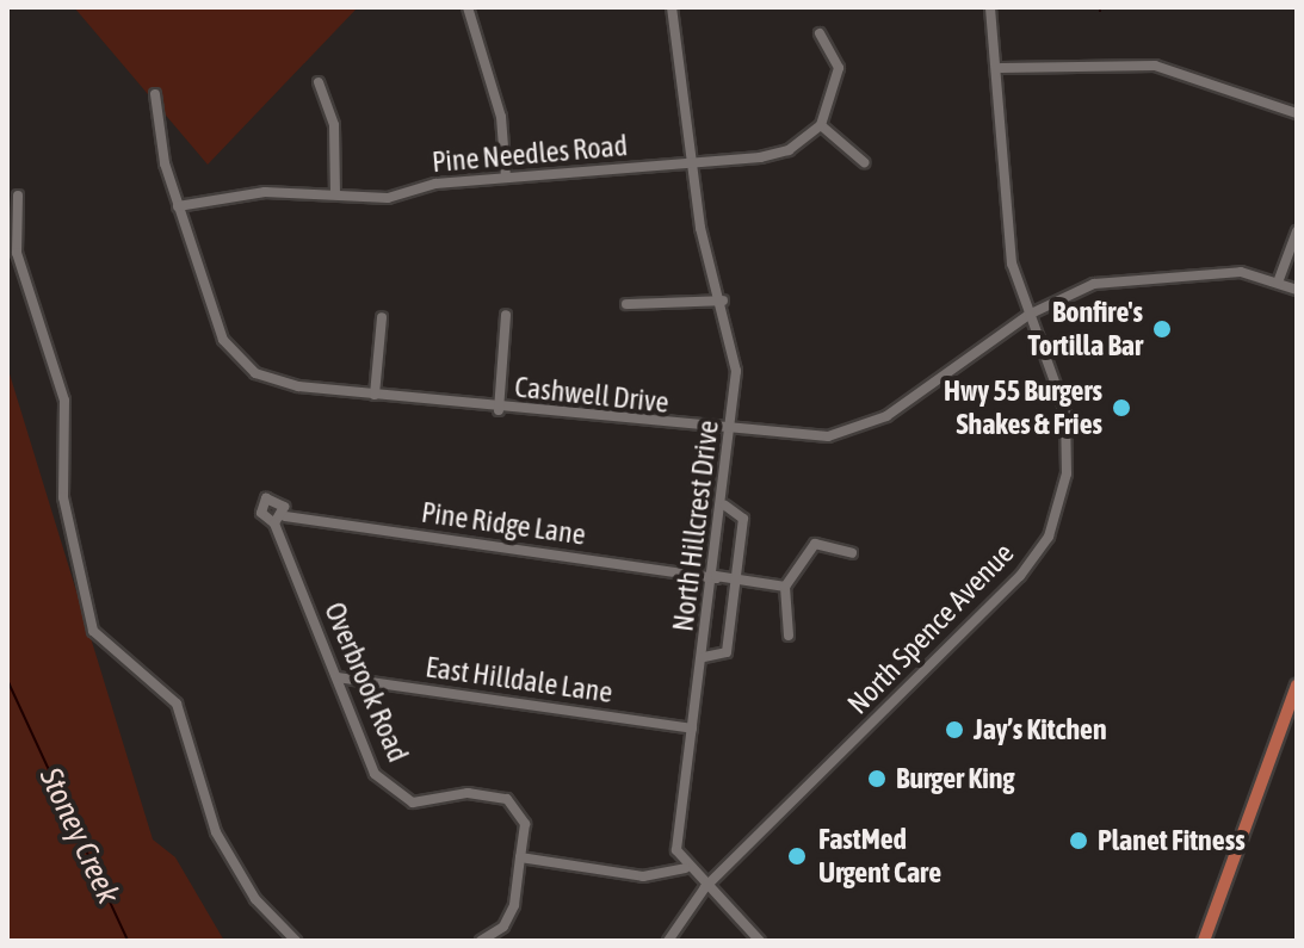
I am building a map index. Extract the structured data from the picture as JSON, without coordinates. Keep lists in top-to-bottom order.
{
  "streets": {
    "street": [
      "Pine Needles Road",
      "Cashwell Drive",
      "Pine Ridge Lane",
      "North Hillcrest Drive",
      "North Spence Avenue",
      "East Hilldale Lane",
      "Overbrook Road"
    ]
  },
  "crossings": [
    ["Pine Needles Road", "Cashwell Drive"],
    ["Pine Needles Road", "North Hillcrest Drive"],
    ["Cashwell Drive", "North Hillcrest Drive"],
    ["Cashwell Drive", "North Spence Avenue"],
    ["Pine Ridge Lane", "North Hillcrest Drive"],
    ["North Hillcrest Drive", "East Hilldale Lane"],
    ["East Hilldale Lane", "Overbrook Road"]
  ],
  "water": ["Stoney Creek"],
  "places": [
    "Bonfire's Tortilla Bar",
    "Hwy 55 Burgers Shakes & Fries",
    "Jay’s Kitchen",
    "Burger King",
    "Planet Fitness",
    "FastMed Urgent Care"
  ]
}
